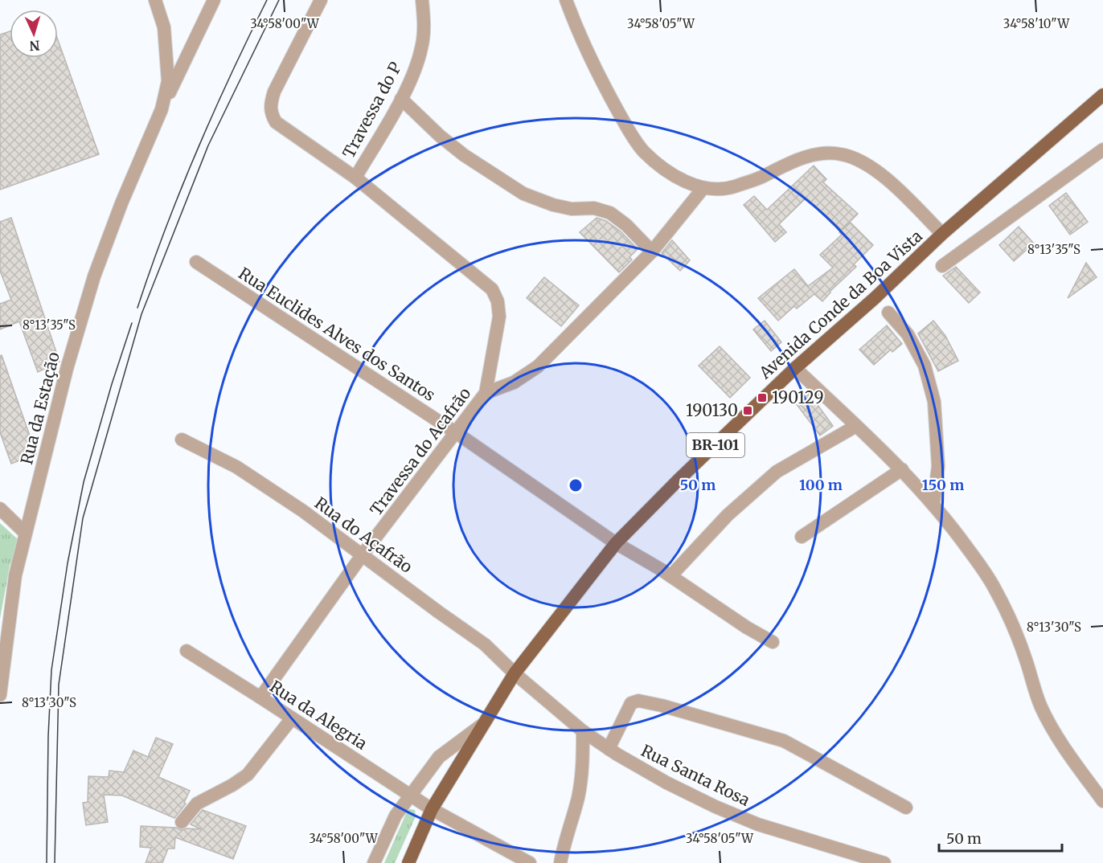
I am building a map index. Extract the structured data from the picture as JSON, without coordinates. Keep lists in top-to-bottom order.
{
  "streets": {
    "main road": ["Avenida Conde da Boa Vista", "BR-101"],
    "street": [
      "Travessa do P",
      "Rua Euclides Alves dos Santos",
      "Rua da Estação",
      "Travessa do Acafrão",
      "Rua do Açafrão",
      "Rua da Alegria",
      "Rua Santa Rosa"
    ]
  },
  "crossings": [
    ["Travessa do P", "Travessa do Acafrão"],
    ["Avenida Conde da Boa Vista", "Rua Euclides Alves dos Santos"],
    ["Avenida Conde da Boa Vista", "Rua do Açafrão"],
    ["Avenida Conde da Boa Vista", "Rua da Alegria"],
    ["Avenida Conde da Boa Vista", "Rua Santa Rosa"],
    ["Rua Euclides Alves dos Santos", "Travessa do Acafrão"],
    ["Travessa do Acafrão", "Rua do Açafrão"],
    ["Travessa do Acafrão", "Rua da Alegria"],
    ["Rua do Açafrão", "Rua Santa Rosa"]
  ],
  "places": {
    "transit": ["190129", "190130"]
  },
  "scale_bar": "50 m",
  "north": "bottom",
  "coordinates": [
    "34°58'00\"W",
    "34°58'05\"W",
    "34°58'10\"W",
    "8°13'35\"S",
    "8°13'30\"S"
  ],
  "rings": ["50 m", "100 m", "150 m"]
}
